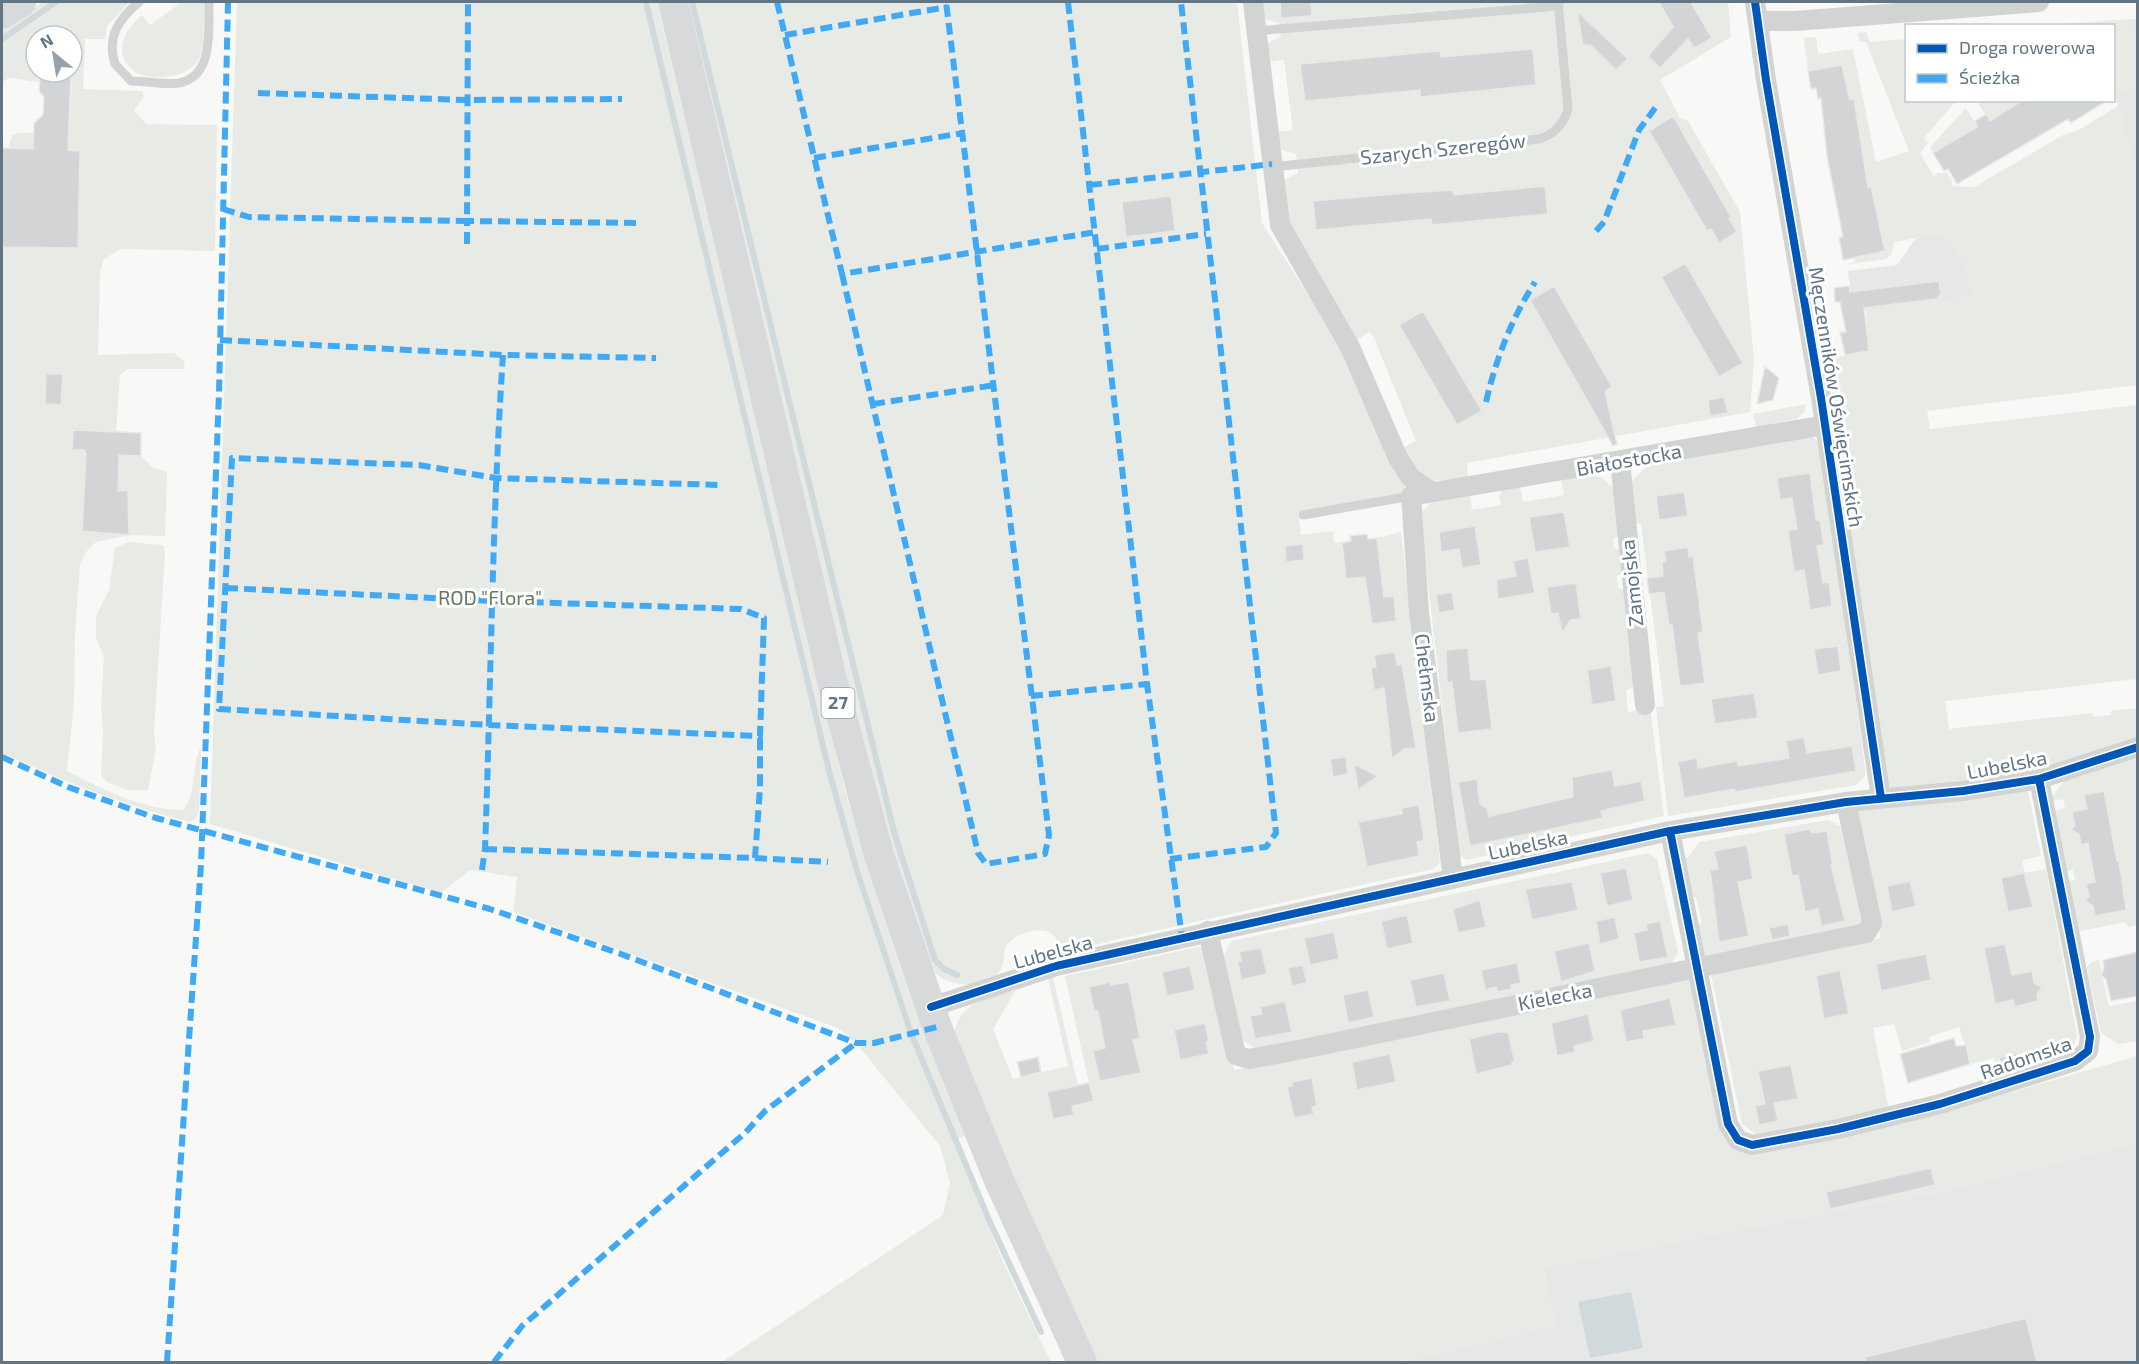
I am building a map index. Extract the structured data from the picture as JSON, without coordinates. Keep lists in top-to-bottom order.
{
  "streets": {
    "main road": ["27"],
    "street": [
      "Męczenników Oświęcimskich",
      "Białostocka",
      "Zamojska",
      "Chełmska",
      "Lubelska",
      "Kielecka",
      "Radomska"
    ],
    "lane": ["Szarych Szeregów"]
  },
  "crossings": [
    ["Męczenników Oświęcimskich", "Białostocka"],
    ["Męczenników Oświęcimskich", "Lubelska"],
    ["Białostocka", "Zamojska"],
    ["Chełmska", "Lubelska"],
    ["27", "Lubelska"],
    ["Lubelska", "Kielecka"],
    ["Lubelska", "Radomska"],
    ["Kielecka", "Radomska"]
  ],
  "parks": ["ROD \"Flora\""],
  "legend": ["Droga rowerowa", "Ścieżka"],
  "north": "top left"
}
